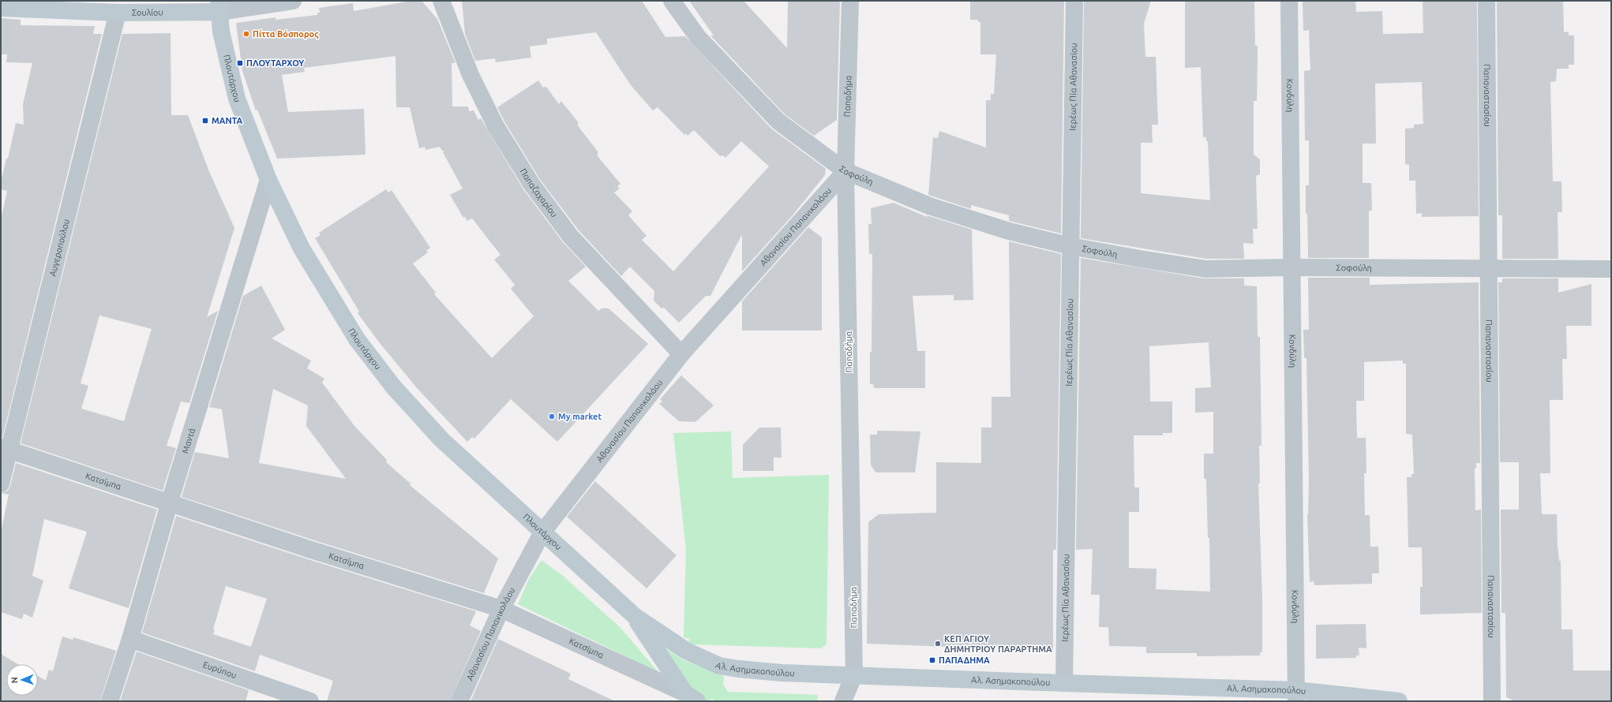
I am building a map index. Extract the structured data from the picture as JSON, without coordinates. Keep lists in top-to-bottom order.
{
  "streets": {
    "street": [
      "Σουλίου",
      "Πλουτάρχου",
      "Ιερέως Πία Αθανασίου",
      "Κονδύλη",
      "Παπαναστασίου",
      "Παπαδήμα",
      "Σοφούλη",
      "Παπαζαχαρίου",
      "Αθανασίου Παπανικολάου",
      "Αυγεροπούλου",
      "Μαντά",
      "Κατσίμπα",
      "Αλ. Ασημακοπούλου",
      "Ευρύπου"
    ]
  },
  "crossings": [
    ["Σουλίου", "Πλουτάρχου"],
    ["Σουλίου", "Αυγεροπούλου"],
    ["Πλουτάρχου", "Αθανασίου Παπανικολάου"],
    ["Πλουτάρχου", "Μαντά"],
    ["Πλουτάρχου", "Κατσίμπα"],
    ["Πλουτάρχου", "Αλ. Ασημακοπούλου"],
    ["Ιερέως Πία Αθανασίου", "Σοφούλη"],
    ["Ιερέως Πία Αθανασίου", "Αλ. Ασημακοπούλου"],
    ["Κονδύλη", "Σοφούλη"],
    ["Κονδύλη", "Αλ. Ασημακοπούλου"],
    ["Παπαναστασίου", "Σοφούλη"],
    ["Παπαδήμα", "Σοφούλη"],
    ["Παπαδήμα", "Αθανασίου Παπανικολάου"],
    ["Παπαδήμα", "Αλ. Ασημακοπούλου"],
    ["Σοφούλη", "Αθανασίου Παπανικολάου"],
    ["Παπαζαχαρίου", "Αθανασίου Παπανικολάου"],
    ["Αθανασίου Παπανικολάου", "Κατσίμπα"],
    ["Αυγεροπούλου", "Κατσίμπα"],
    ["Μαντά", "Κατσίμπα"],
    ["Μαντά", "Ευρύπου"],
    ["Κατσίμπα", "Αλ. Ασημακοπούλου"]
  ],
  "places": {
    "other": ["Πίττα Βόσπορος", "My market", "ΚΕΠ ΑΓΙΟΥ ΔΗΜΗΤΡΙΟΥ ΠΑΡΑΡΤΗΜΑ"],
    "transit": ["ΠΛΟΥΤΑΡΧΟΥ", "ΜΑΝΤΑ", "ΠΑΠΑΔΗΜΑ"]
  },
  "north": "left"
}
